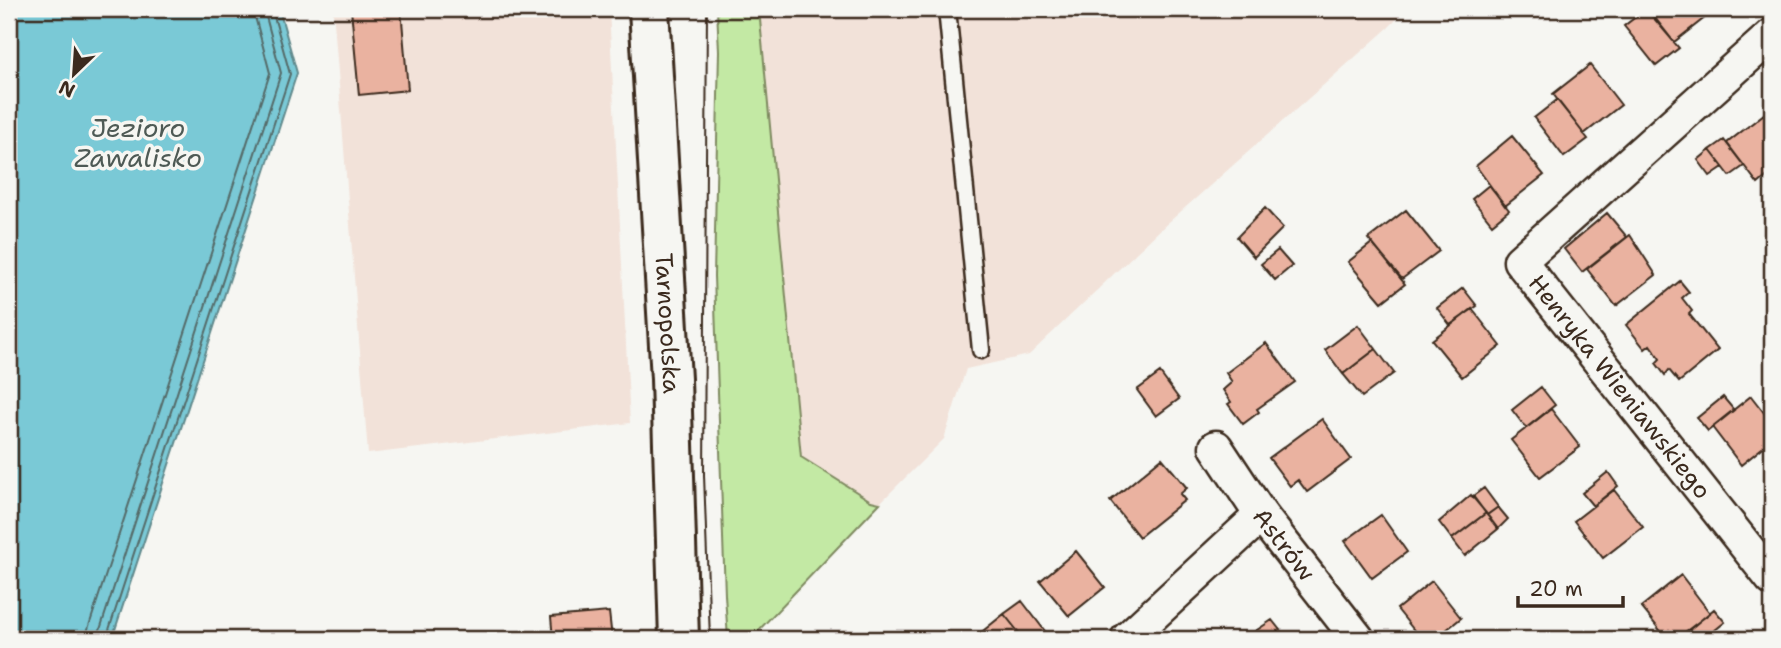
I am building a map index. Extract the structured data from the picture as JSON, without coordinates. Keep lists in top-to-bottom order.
{
  "streets": {
    "main road": ["Tarnopolska"],
    "street": ["Henryka Wieniawskiego", "Astrów"]
  },
  "water": ["Jezioro Zawalisko"],
  "scale_bar": "20 m",
  "north": "bottom left"
}
